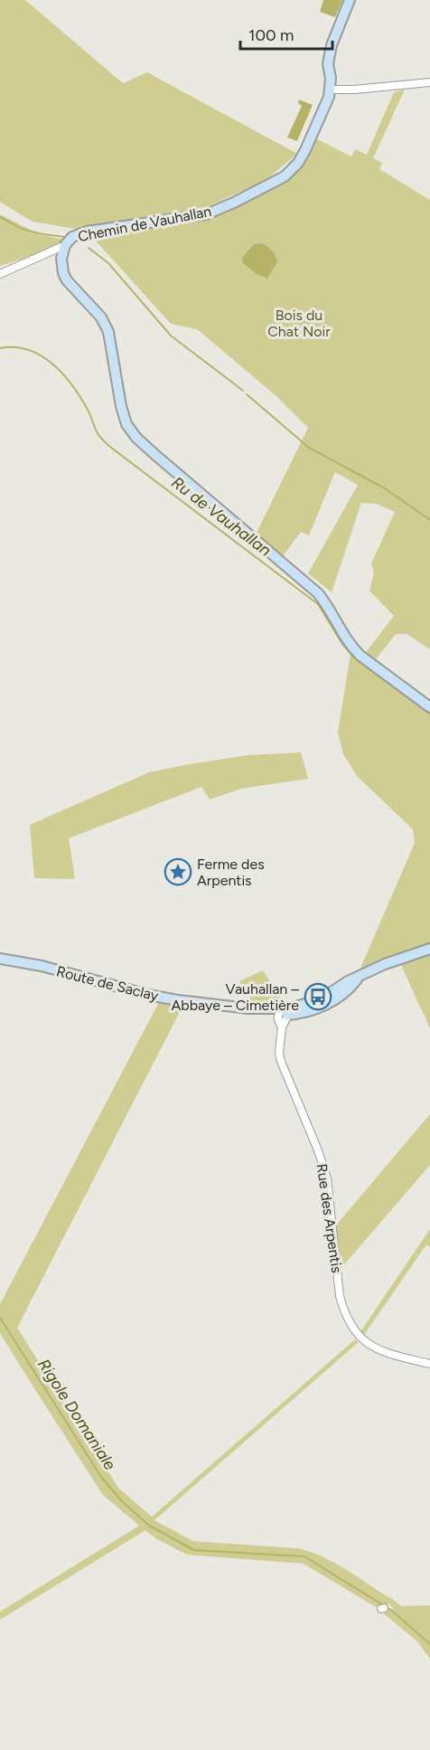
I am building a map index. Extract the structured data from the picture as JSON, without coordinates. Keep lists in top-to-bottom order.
{
  "streets": {
    "street": ["Chemin de Vauhallan", "Route de Saclay", "Rue des Arpentis"]
  },
  "crossings": [
    ["Route de Saclay", "Rue des Arpentis"]
  ],
  "water": ["Ru de Vauhallan", "Rigole Domaniale"],
  "parks": ["Bois du Chat Noir"],
  "places": {
    "place": ["Ferme des Arpentis"],
    "bus stop": ["Vauhallan – Abbaye – Cimetière"]
  },
  "scale_bar": "100 m"
}
